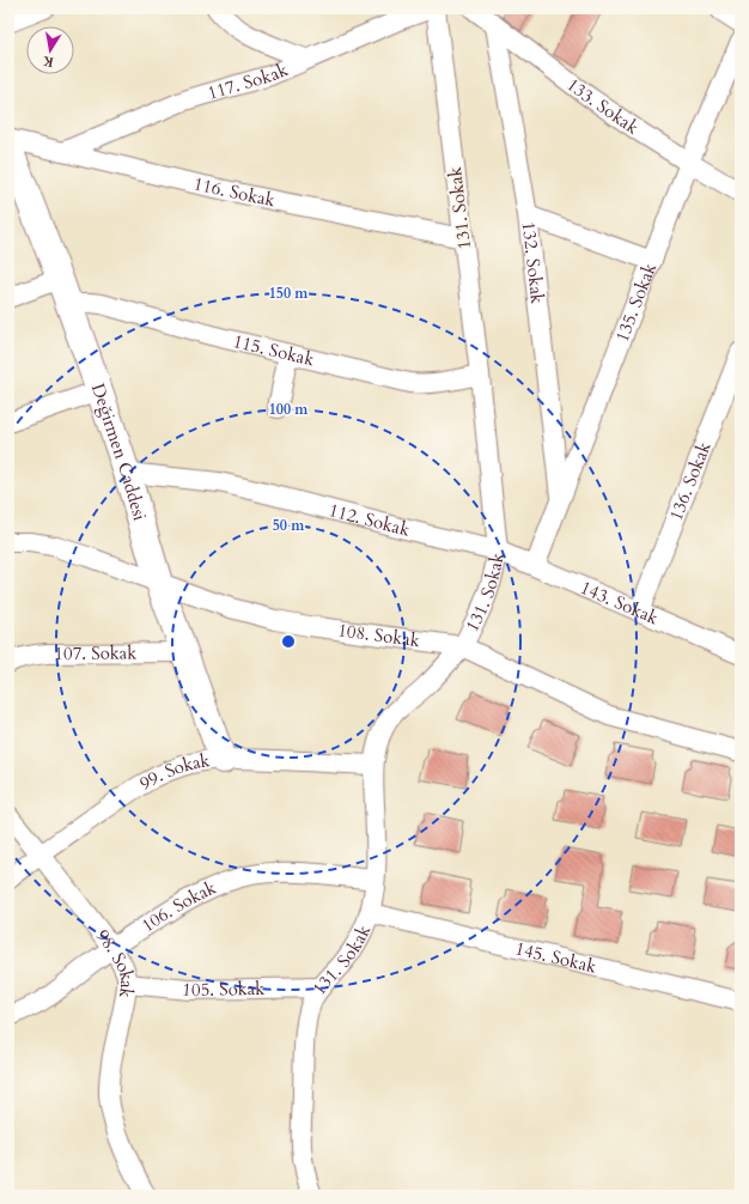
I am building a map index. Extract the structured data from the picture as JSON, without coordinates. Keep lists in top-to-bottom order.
{
  "streets": {
    "street": [
      "117. Sokak",
      "133. Sokak",
      "116. Sokak",
      "131. Sokak",
      "132. Sokak",
      "135. Sokak",
      "115. Sokak",
      "Değirmen Caddesi",
      "136. Sokak",
      "112. Sokak",
      "143. Sokak",
      "108. Sokak",
      "107. Sokak",
      "99. Sokak",
      "106. Sokak",
      "145. Sokak",
      "98. Sokak",
      "105. Sokak"
    ]
  },
  "crossings": [
    ["117. Sokak", "116. Sokak"],
    ["133. Sokak", "132. Sokak"],
    ["133. Sokak", "135. Sokak"],
    ["116. Sokak", "131. Sokak"],
    ["131. Sokak", "115. Sokak"],
    ["131. Sokak", "112. Sokak"],
    ["131. Sokak", "143. Sokak"],
    ["131. Sokak", "108. Sokak"],
    ["131. Sokak", "99. Sokak"],
    ["131. Sokak", "106. Sokak"],
    ["131. Sokak", "145. Sokak"],
    ["131. Sokak", "105. Sokak"],
    ["132. Sokak", "135. Sokak"],
    ["135. Sokak", "143. Sokak"],
    ["115. Sokak", "Değirmen Caddesi"],
    ["Değirmen Caddesi", "112. Sokak"],
    ["Değirmen Caddesi", "108. Sokak"],
    ["Değirmen Caddesi", "107. Sokak"],
    ["Değirmen Caddesi", "99. Sokak"],
    ["136. Sokak", "143. Sokak"],
    ["112. Sokak", "143. Sokak"],
    ["99. Sokak", "98. Sokak"],
    ["106. Sokak", "98. Sokak"],
    ["98. Sokak", "105. Sokak"]
  ],
  "north": "bottom",
  "rings": ["150 m", "100 m", "50 m"]
}
